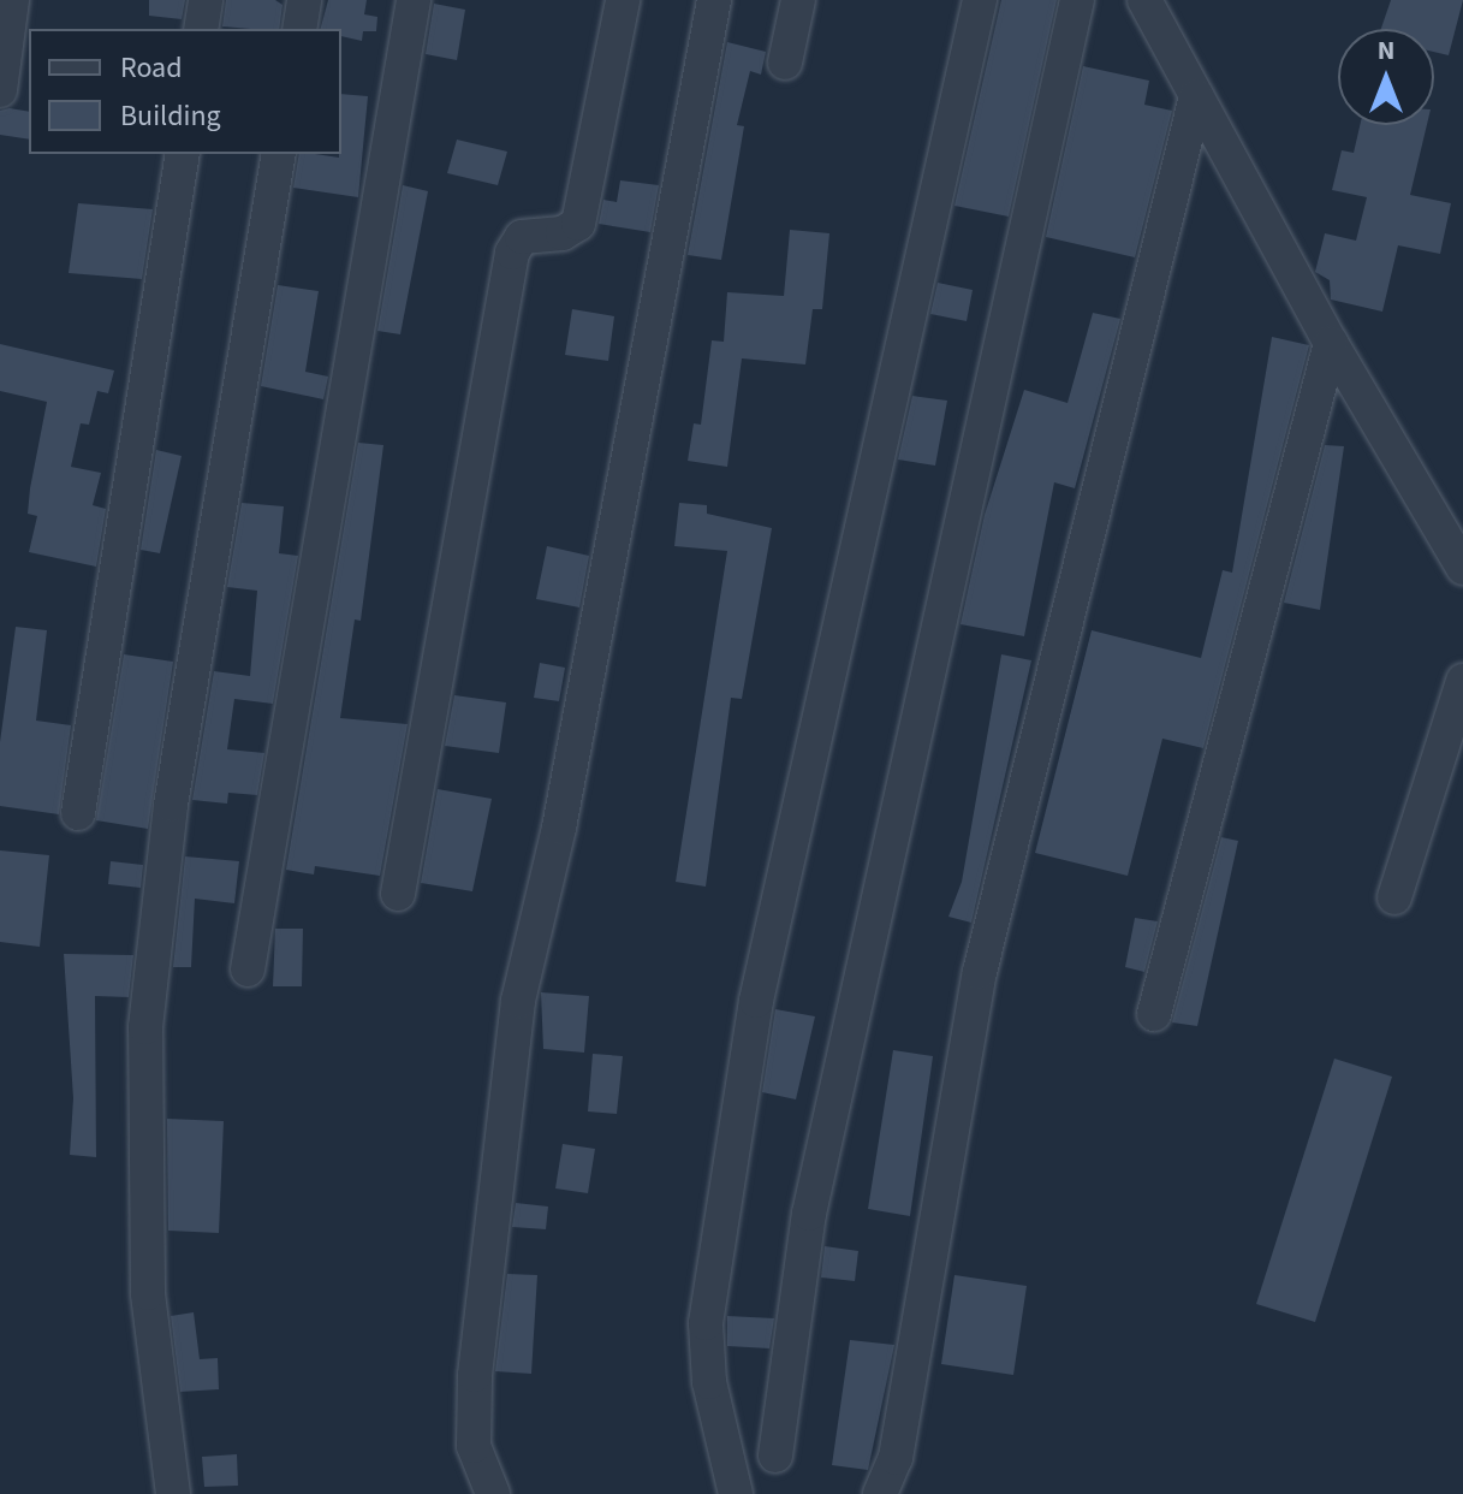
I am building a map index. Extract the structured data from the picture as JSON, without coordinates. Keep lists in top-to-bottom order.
{
  "legend": ["Road", "Building"],
  "north": "top"
}
